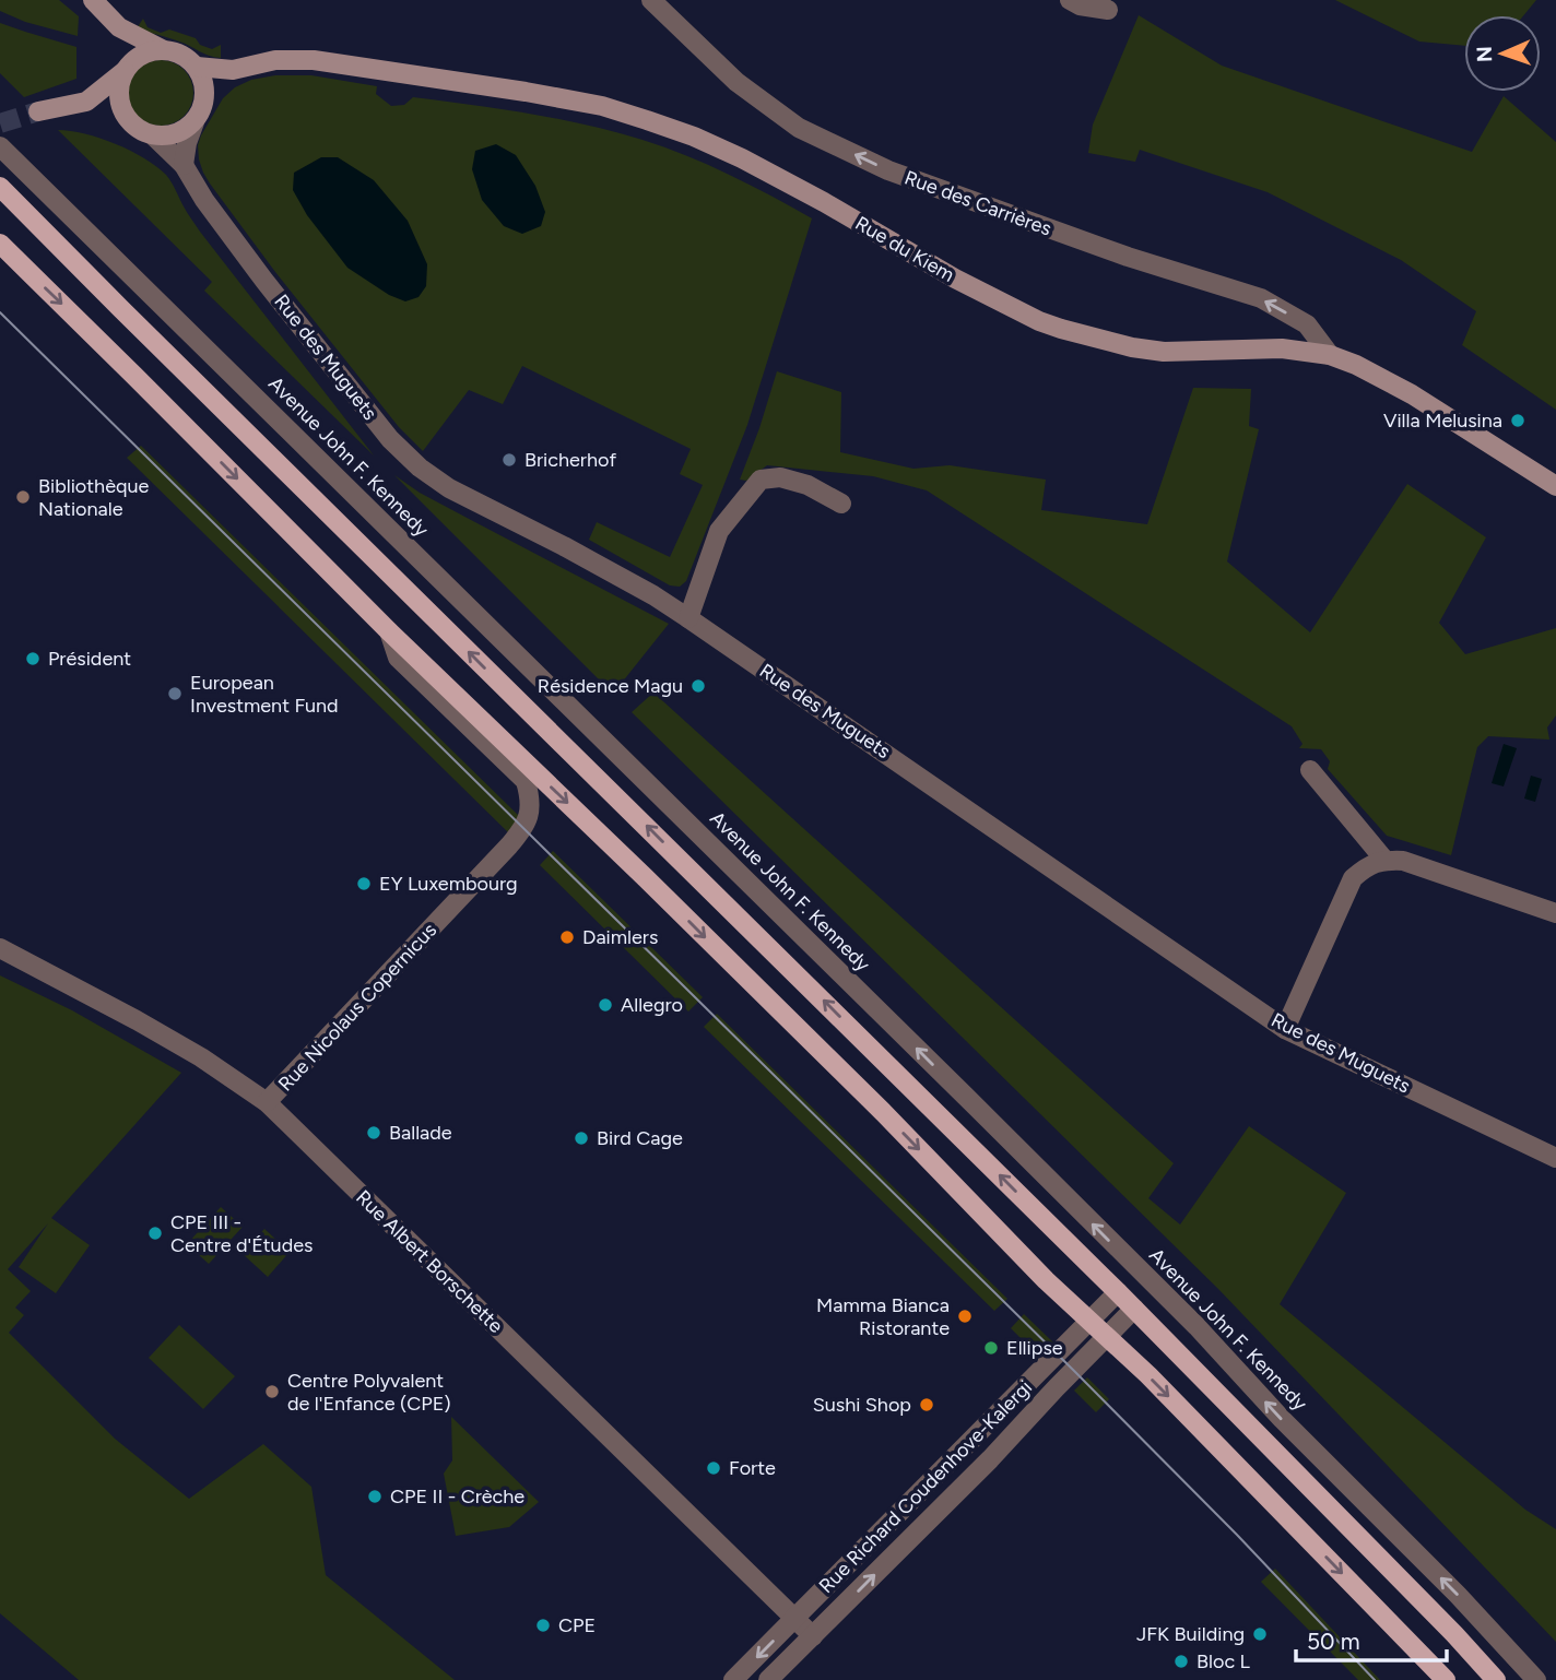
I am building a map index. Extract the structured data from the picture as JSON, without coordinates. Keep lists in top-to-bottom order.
{
  "streets": {
    "main road": ["Rue du Kiem"],
    "street": [
      "Rue des Carrières",
      "Rue des Muguets",
      "Avenue John F. Kennedy",
      "Rue Nicolaus Copernicus",
      "Rue Albert Borschette",
      "Rue Richard Coudenhove-Kalergi"
    ]
  },
  "crossings": [
    ["Rue des Carrières", "Rue du Kiem"],
    ["Rue du Kiem", "Rue des Muguets"],
    ["Rue Nicolaus Copernicus", "Rue Albert Borschette"],
    ["Rue Albert Borschette", "Rue Richard Coudenhove-Kalergi"]
  ],
  "one_way": ["Rue des Carrières", "Avenue John F. Kennedy"],
  "places": [
    "Villa Melusina",
    "Bricherhof",
    "Bibliothèque Nationale",
    "Président",
    "Résidence Magu",
    "European Investment Fund",
    "EY Luxembourg",
    "Daimlers",
    "Allegro",
    "Ballade",
    "Bird Cage",
    "CPE III - Centre d'Études",
    "Mamma Bianca Ristorante",
    "Ellipse",
    "Centre Polyvalent de l'Enfance (CPE)",
    "Sushi Shop",
    "Forte",
    "CPE II - Crèche",
    "CPE",
    "JFK Building",
    "Bloc L"
  ],
  "scale_bar": "50 m",
  "north": "left"
}
